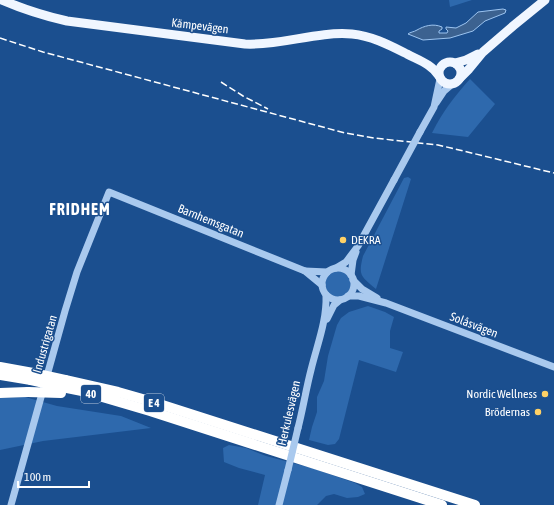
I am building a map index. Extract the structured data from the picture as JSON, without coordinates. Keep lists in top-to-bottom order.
{
  "streets": {
    "highway": ["40", "E 4"],
    "main road": ["Kämpevägen"],
    "street": [
      "Barnhemsgatan",
      "Solåsvägen",
      "Industrigatan",
      "Herkulesvägen"
    ]
  },
  "crossings": [
    ["Barnhemsgatan", "Solåsvägen"],
    ["Barnhemsgatan", "Industrigatan"],
    ["Barnhemsgatan", "Herkulesvägen"],
    ["Solåsvägen", "Herkulesvägen"],
    ["40", "E 4"]
  ],
  "districts": ["FRIDHEM"],
  "places": ["DEKRA", "Nordic Wellness", "Brödernas"],
  "scale_bar": "100 m"
}
